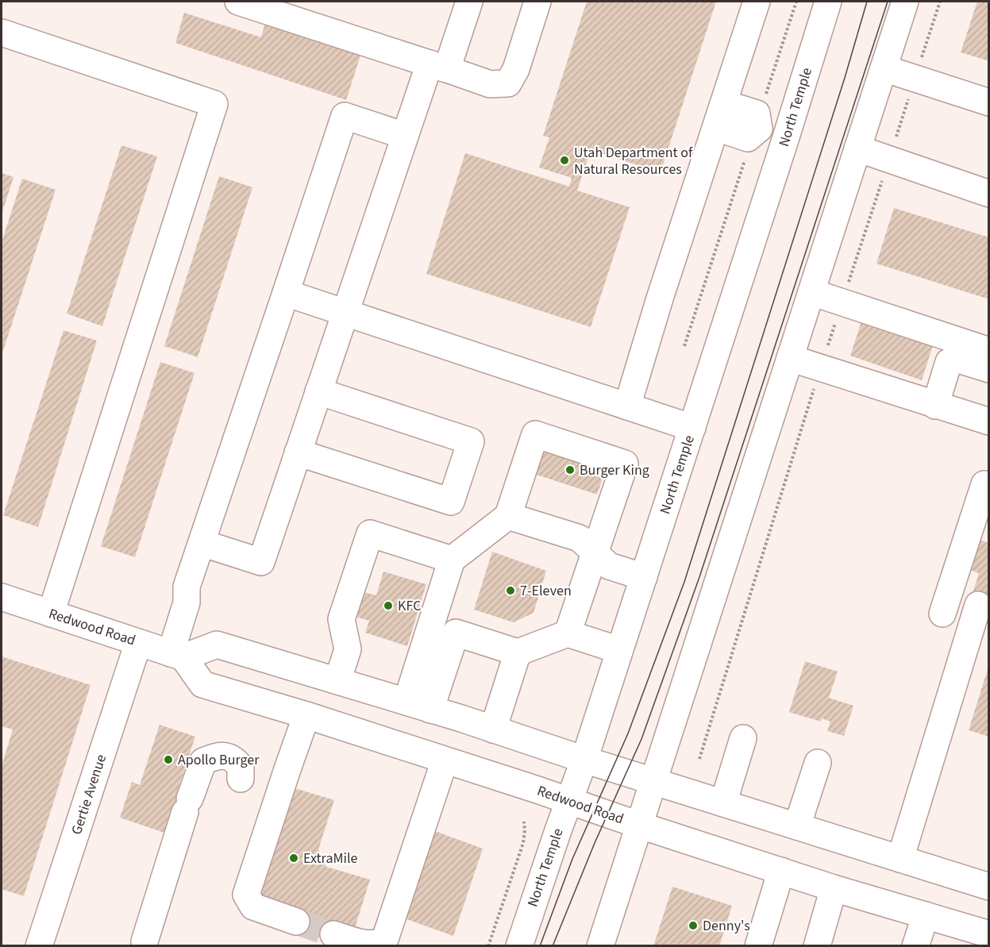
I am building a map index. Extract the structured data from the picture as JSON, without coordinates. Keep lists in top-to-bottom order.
{
  "streets": {
    "main road": ["North Temple", "Redwood Road", "Gertie Avenue"]
  },
  "crossings": [
    ["North Temple", "Redwood Road"],
    ["Redwood Road", "Gertie Avenue"]
  ],
  "places": [
    "Utah Department of Natural Resources",
    "Burger King",
    "7-Eleven",
    "KFC",
    "Apollo Burger",
    "ExtraMile",
    "Denny's"
  ]
}
